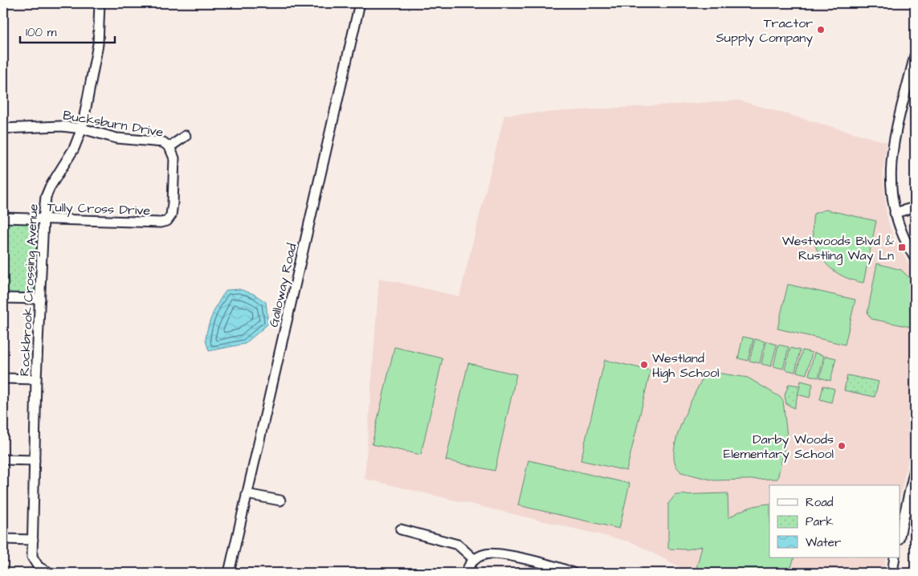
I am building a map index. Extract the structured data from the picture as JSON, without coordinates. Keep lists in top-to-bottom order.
{
  "streets": {
    "street": [
      "Bucksburn Drive",
      "Tully Cross Drive",
      "Galloway Road",
      "Rockbrook Crossing Avenue"
    ]
  },
  "crossings": [
    ["Bucksburn Drive", "Tully Cross Drive"],
    ["Bucksburn Drive", "Rockbrook Crossing Avenue"],
    ["Tully Cross Drive", "Rockbrook Crossing Avenue"]
  ],
  "places": {
    "other": ["Tractor Supply Company", "Westland High School", "Darby Woods Elementary School"],
    "transit": ["Westwoods Blvd & Rustling Way Ln"]
  },
  "legend": ["Road", "Park", "Water"],
  "scale_bar": "100 m"
}
